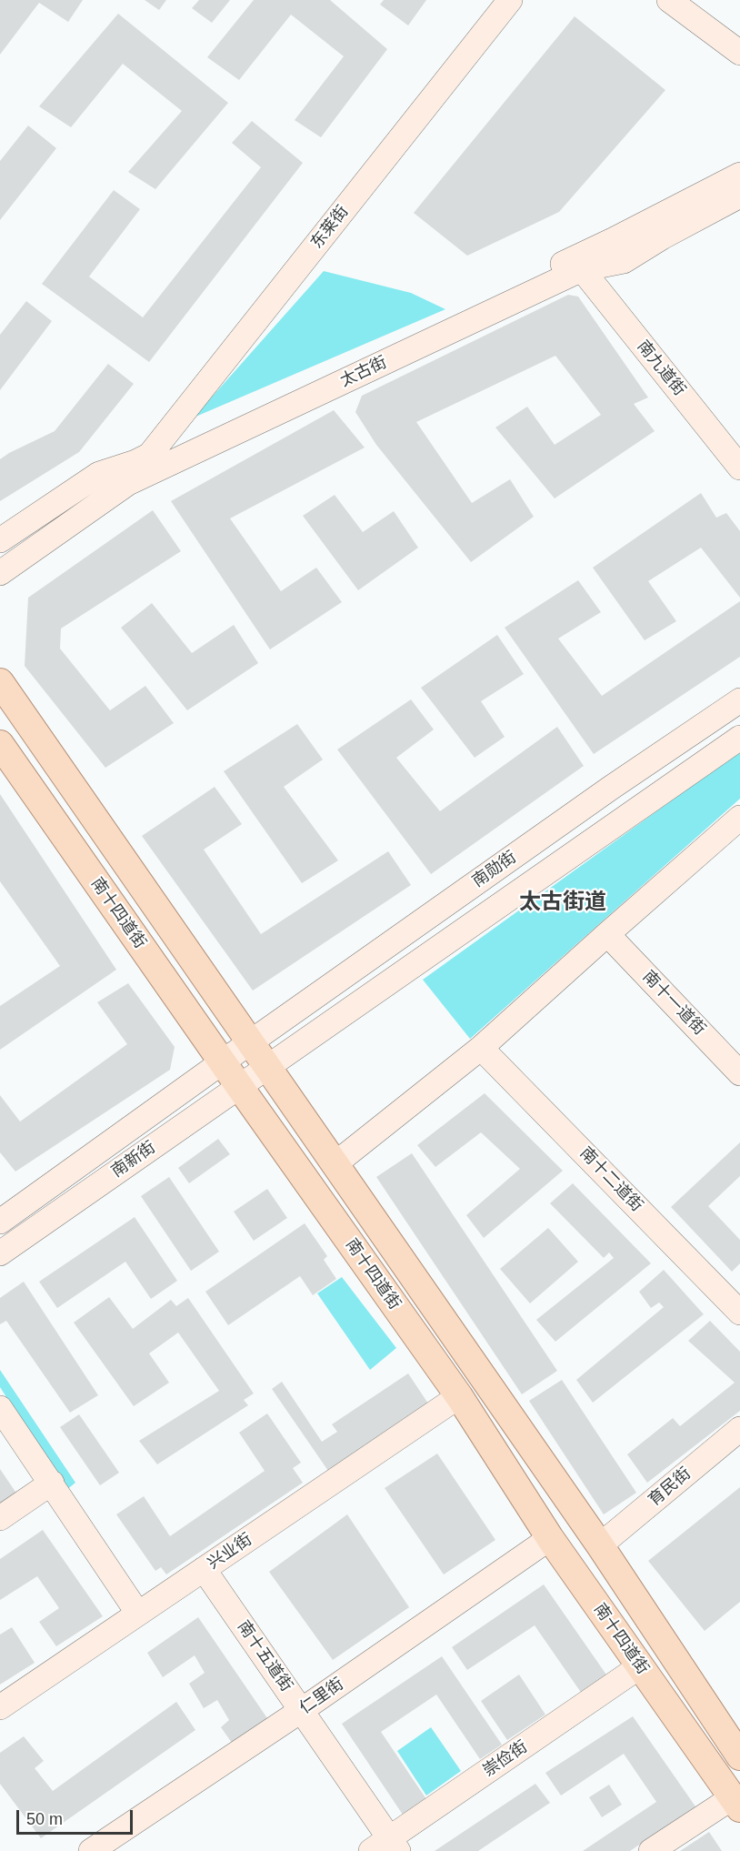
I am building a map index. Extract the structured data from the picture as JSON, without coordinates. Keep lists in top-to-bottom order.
{
  "streets": {
    "main road": [
      "东莱街",
      "南九道街",
      "太古街",
      "南勋街",
      "南十四道街",
      "南十一道街",
      "南新街",
      "南十二道街",
      "育民街",
      "兴业街",
      "南十五道街",
      "仁里街",
      "崇俭街"
    ]
  },
  "crossings": [
    ["东莱街", "太古街"],
    ["南九道街", "太古街"],
    ["南勋街", "南新街"],
    ["南十四道街", "南新街"],
    ["南十四道街", "兴业街"],
    ["南十四道街", "仁里街"],
    ["南十四道街", "崇俭街"],
    ["兴业街", "南十五道街"],
    ["南十五道街", "仁里街"],
    ["南十五道街", "崇俭街"]
  ],
  "districts": ["太古街道"],
  "scale_bar": "50 m"
}
